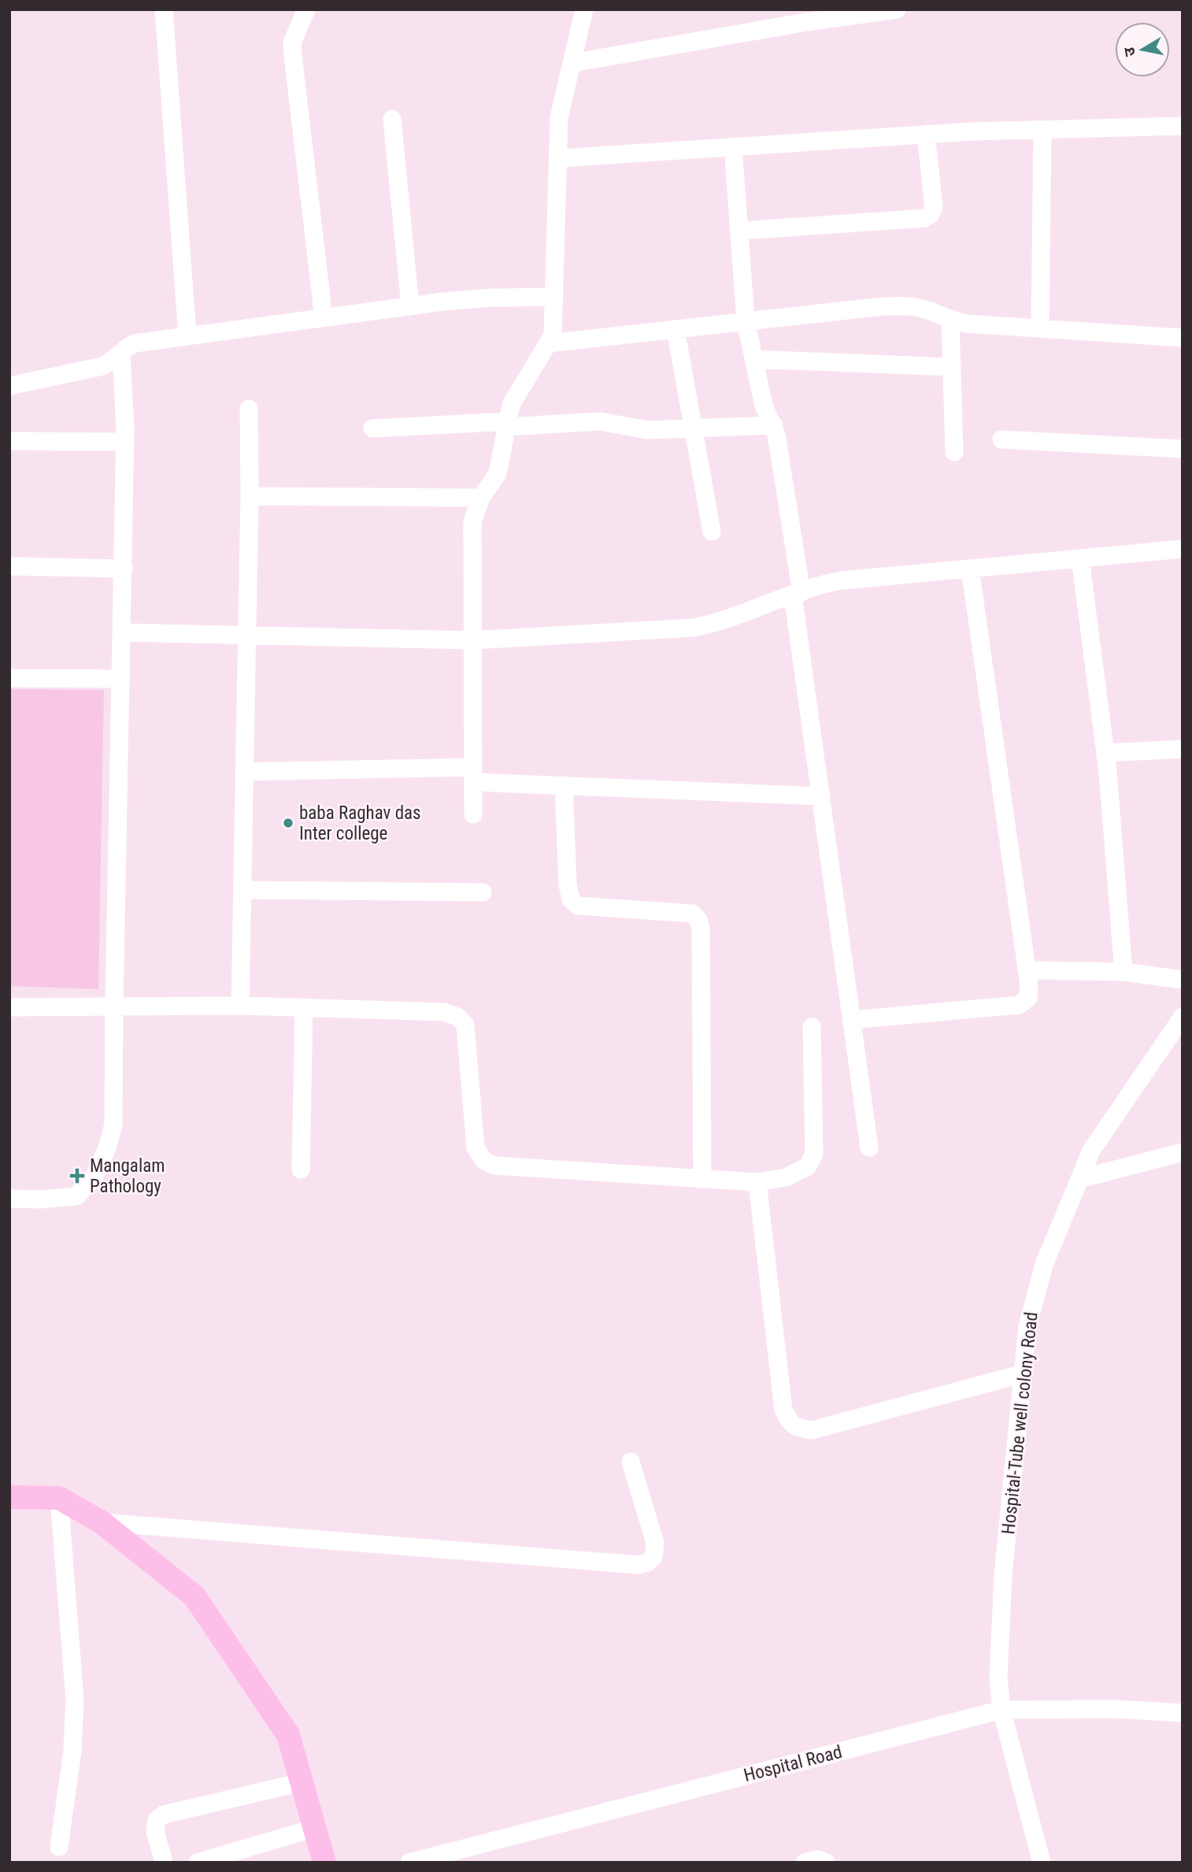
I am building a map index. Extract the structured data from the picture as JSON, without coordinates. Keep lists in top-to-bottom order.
{
  "streets": {
    "street": ["Hospital-Tube well colony Road", "Hospital Road"]
  },
  "crossings": [
    ["Hospital-Tube well colony Road", "Hospital Road"]
  ],
  "places": {
    "other": ["baba Raghav das Inter college"],
    "health": ["Mangalam Pathology"]
  },
  "north": "left"
}
